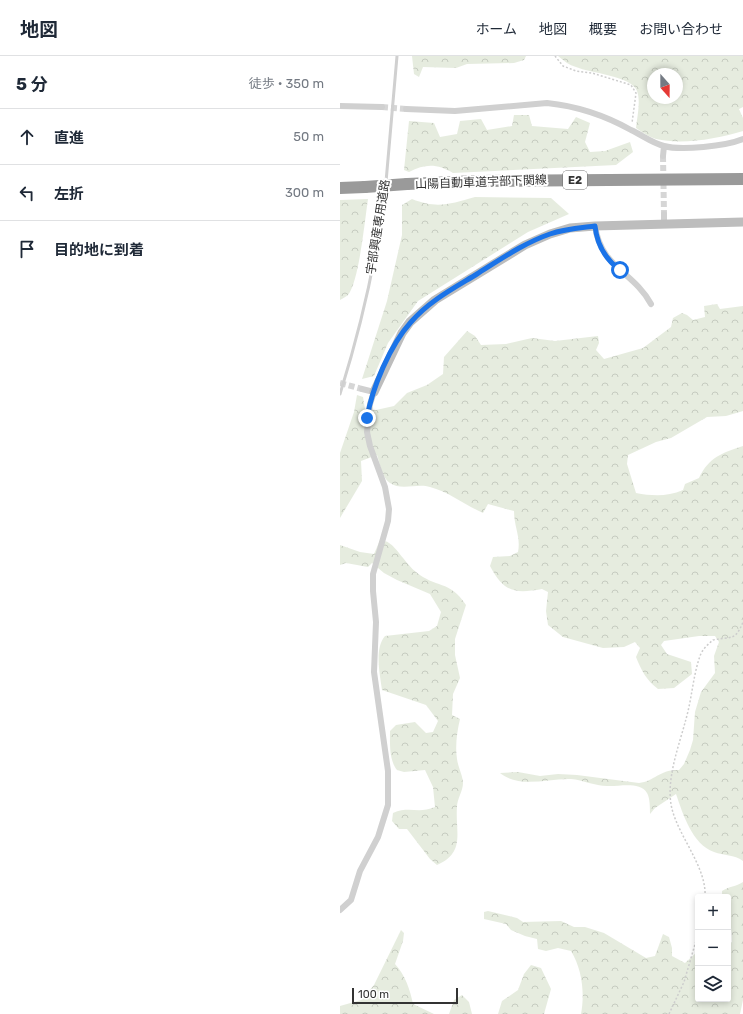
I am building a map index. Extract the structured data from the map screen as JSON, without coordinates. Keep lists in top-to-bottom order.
{
  "streets": {
    "highway": ["E2", "山陽自動車道宇部下関線"],
    "lane": ["宇部興産専用道路"]
  },
  "scale_bar": "100 m",
  "north": "bottom",
  "page": {
    "header": "地図",
    "nav": [
      "ホーム",
      "地図",
      "概要",
      "お問い合わせ"
    ],
    "heading": ["5 分", "徒歩 · 350 m"],
    "list": [
      ["直進", "50 m"],
      ["左折", "300 m"],
      "目的地に到着"
    ],
    "map_buttons": ["+", "−"],
    "scale": "100 m"
  }
}
